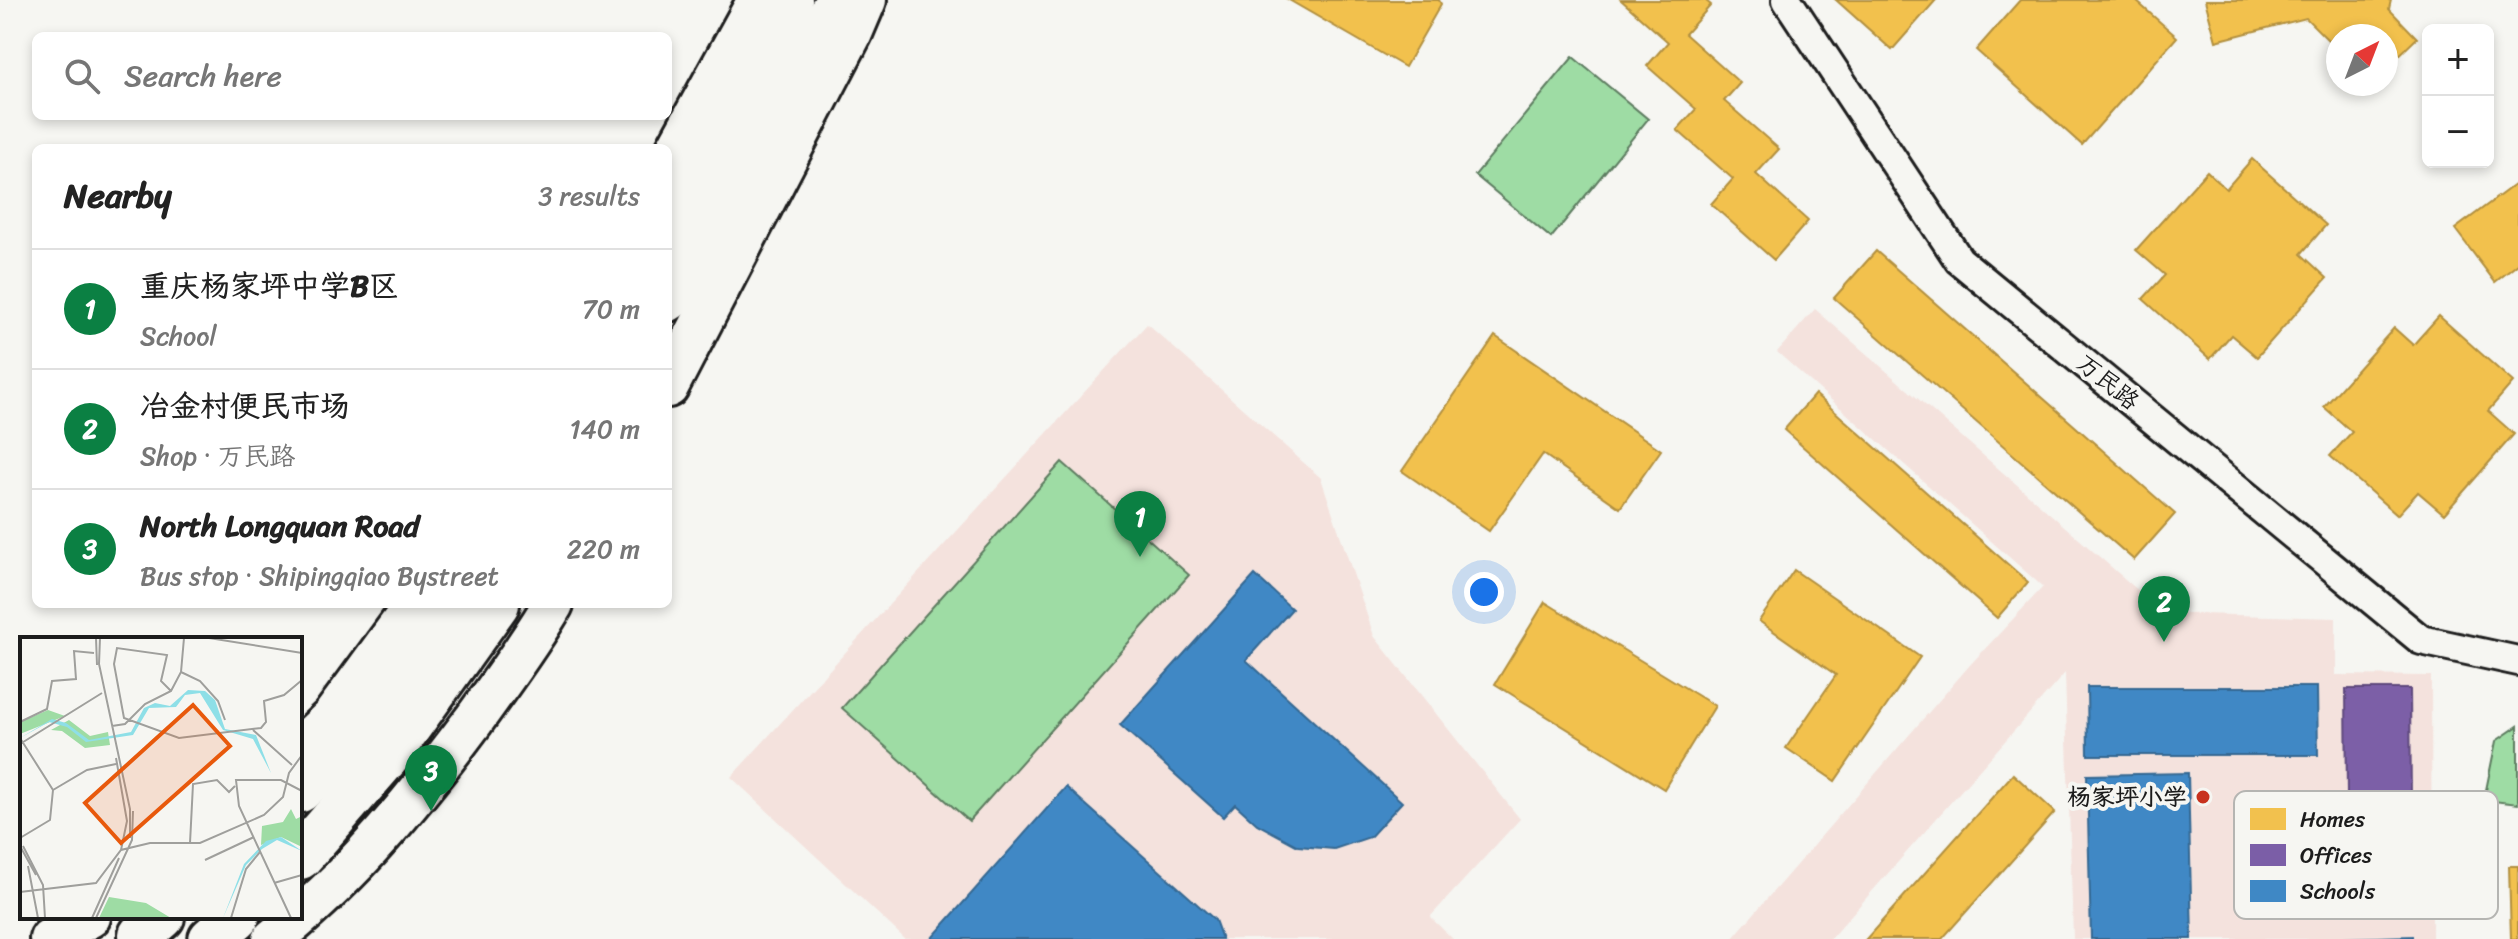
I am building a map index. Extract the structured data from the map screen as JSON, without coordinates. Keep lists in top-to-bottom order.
{
  "streets": {
    "street": ["万民路"]
  },
  "places": ["杨家坪小学"],
  "legend": ["Homes", "Offices", "Schools"],
  "north": "top right",
  "page": {
    "map_buttons": ["+", "−"],
    "search": "Search here",
    "heading": ["Nearby", "3 results"],
    "list": [
      {
        "mark": "1",
        "name": "重庆杨家坪中学B区",
        "note": "School",
        "value": "70 m"
      },
      {
        "mark": "2",
        "name": "冶金村便民市场",
        "note": "Shop · 万民路",
        "value": "140 m"
      },
      {
        "mark": "3",
        "name": "North Longquan Road",
        "note": "Bus stop · Shipingqiao Bystreet",
        "value": "220 m"
      }
    ],
    "pins": ["1", "2", "3"]
  }
}
